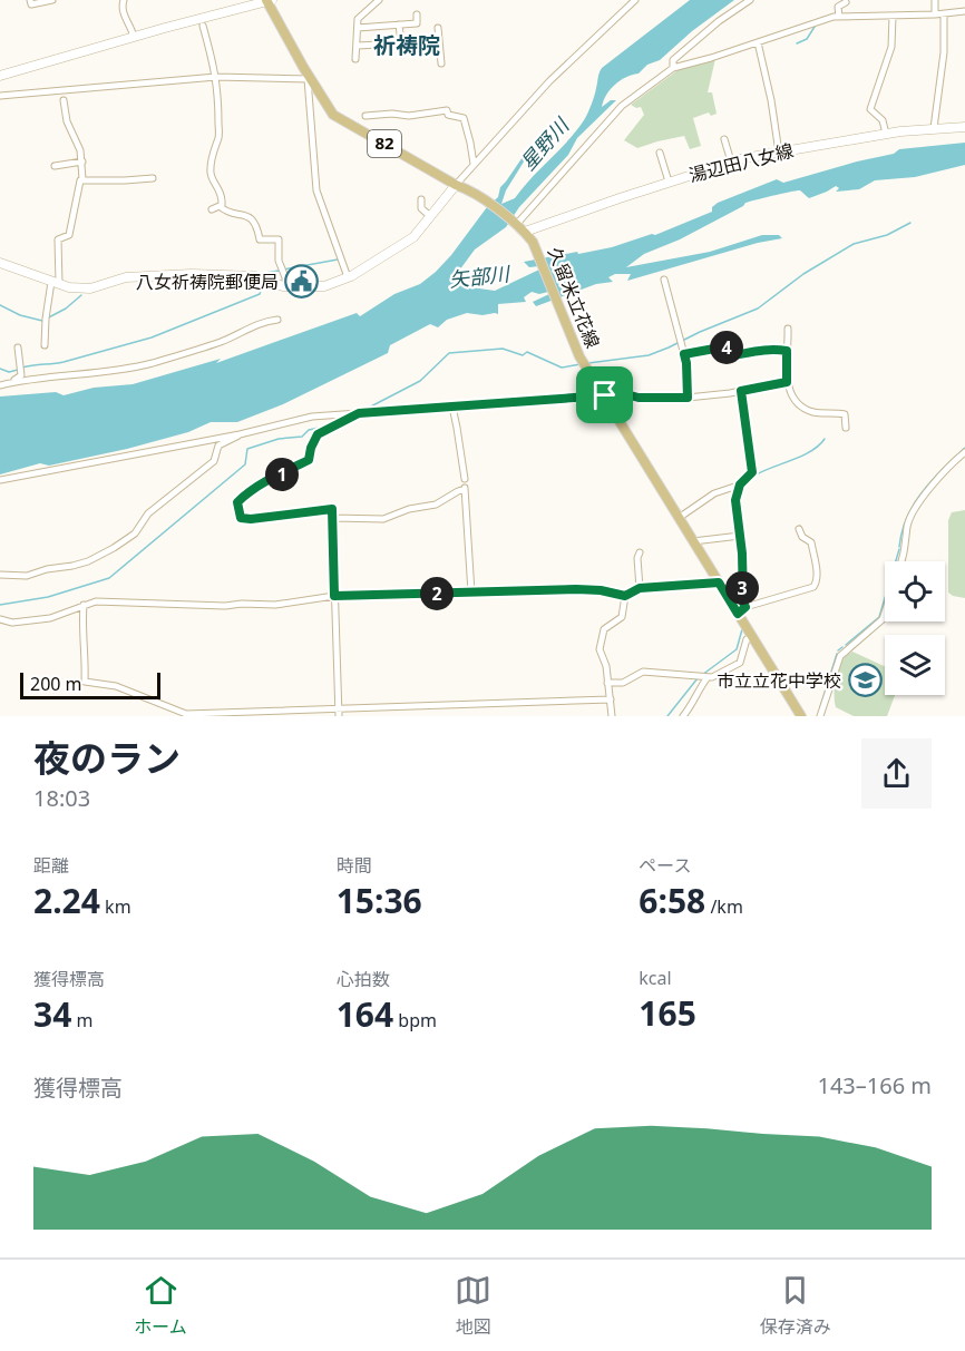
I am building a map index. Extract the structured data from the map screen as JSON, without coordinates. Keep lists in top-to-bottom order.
{
  "streets": {
    "main road": ["82", "久留米立花線"],
    "street": ["湯辺田八女線"]
  },
  "crossings": [
    ["湯辺田八女線", "久留米立花線"]
  ],
  "districts": ["祈祷院"],
  "water": ["星野川", "矢部川"],
  "places": {
    "public building": ["八女祈祷院郵便局"],
    "school or university": ["市立立花中学校"]
  },
  "scale_bar": "200 m",
  "page": {
    "pins": [
      "4",
      "1",
      "3",
      "2"
    ],
    "scale": "200 m",
    "heading": ["夜のラン", "18:03"],
    "stats": [
      ["距離", "2.24 km"],
      ["時間", "15:36"],
      ["ペース", "6:58 /km"],
      ["獲得標高", "34 m"],
      ["心拍数", "164 bpm"],
      ["kcal", "165"]
    ],
    "chart": ["獲得標高", "143–166 m"],
    "tabs": ["ホーム", "地図", "保存済み"]
  }
}
